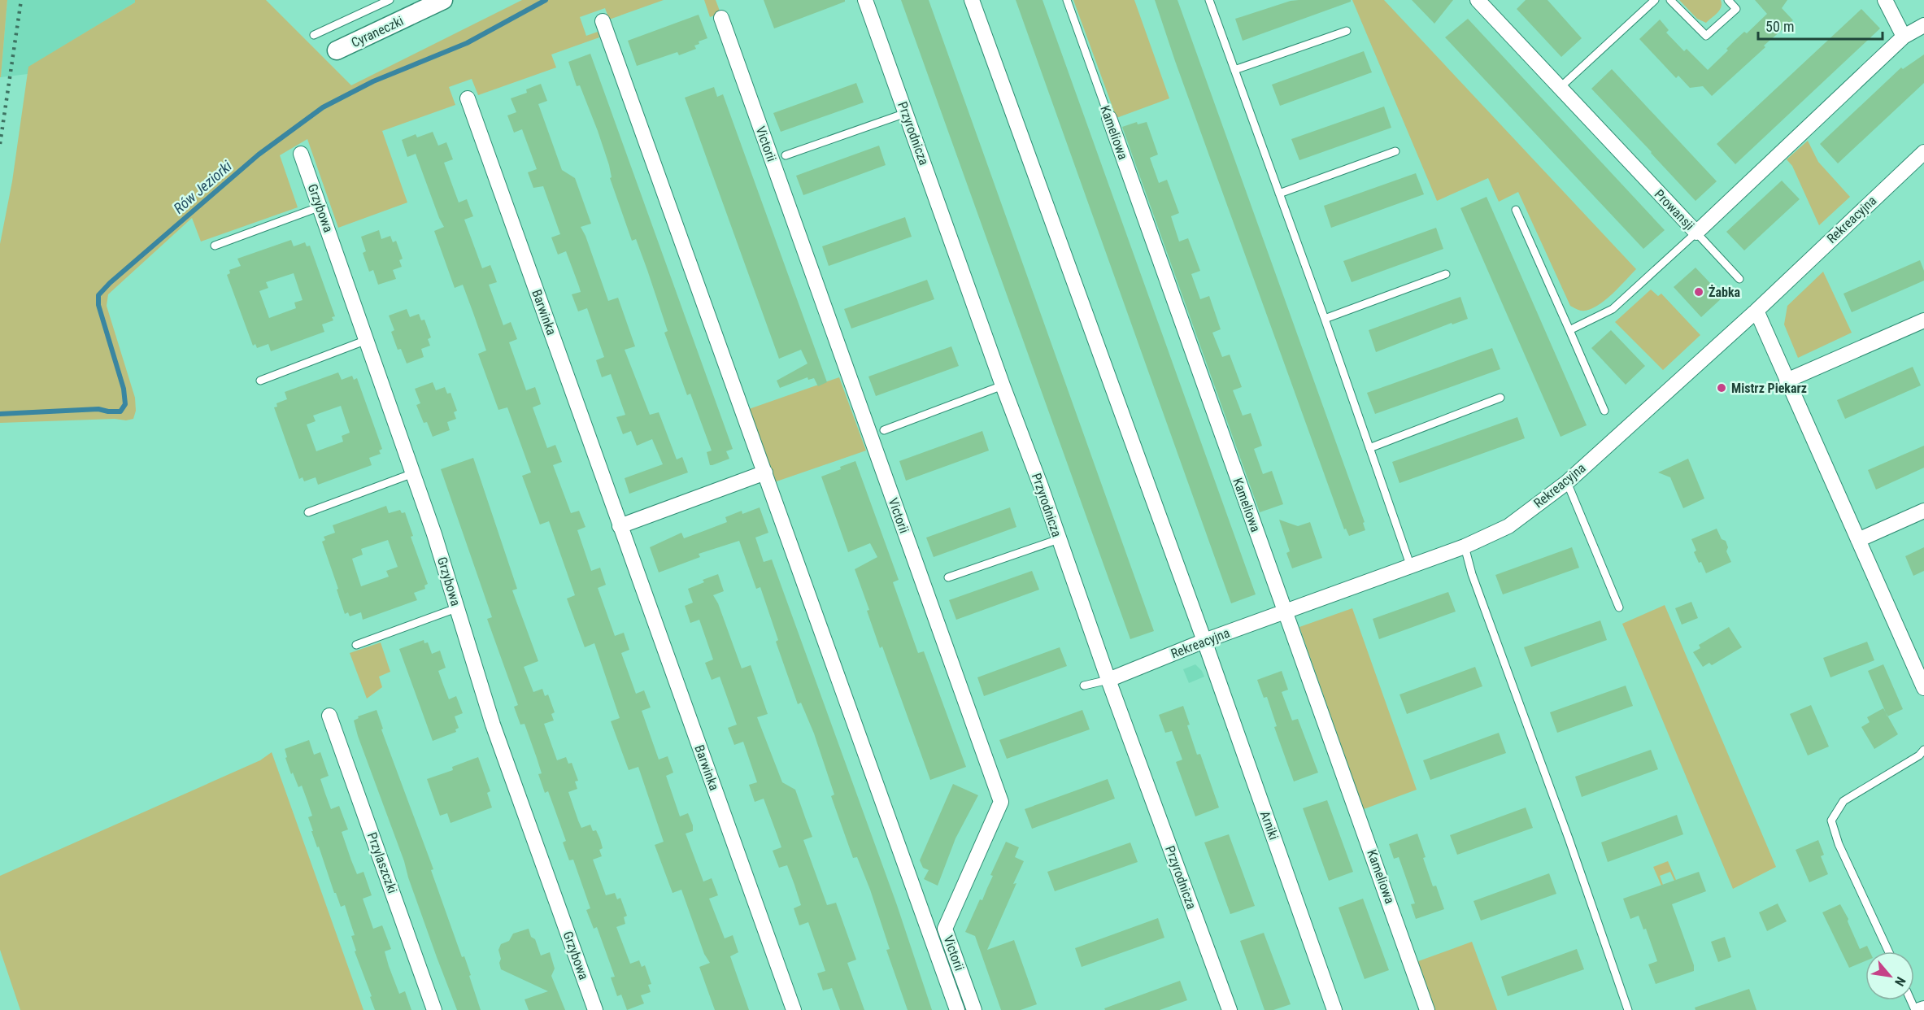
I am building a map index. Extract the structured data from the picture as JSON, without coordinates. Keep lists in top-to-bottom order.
{
  "streets": {
    "street": [
      "Cyraneczki",
      "Kameliowa",
      "Przyrodnicza",
      "Victorii",
      "Grzybowa",
      "Prowansji",
      "Rekreacyjna",
      "Barwinka",
      "Arniki",
      "Przylaszczki"
    ]
  },
  "crossings": [
    ["Kameliowa", "Rekreacyjna"],
    ["Przyrodnicza", "Rekreacyjna"],
    ["Rekreacyjna", "Arniki"]
  ],
  "water": ["Rów Jeziorki"],
  "places": ["Żabka", "Mistrz Piekarz"],
  "scale_bar": "50 m",
  "north": "bottom right"
}
